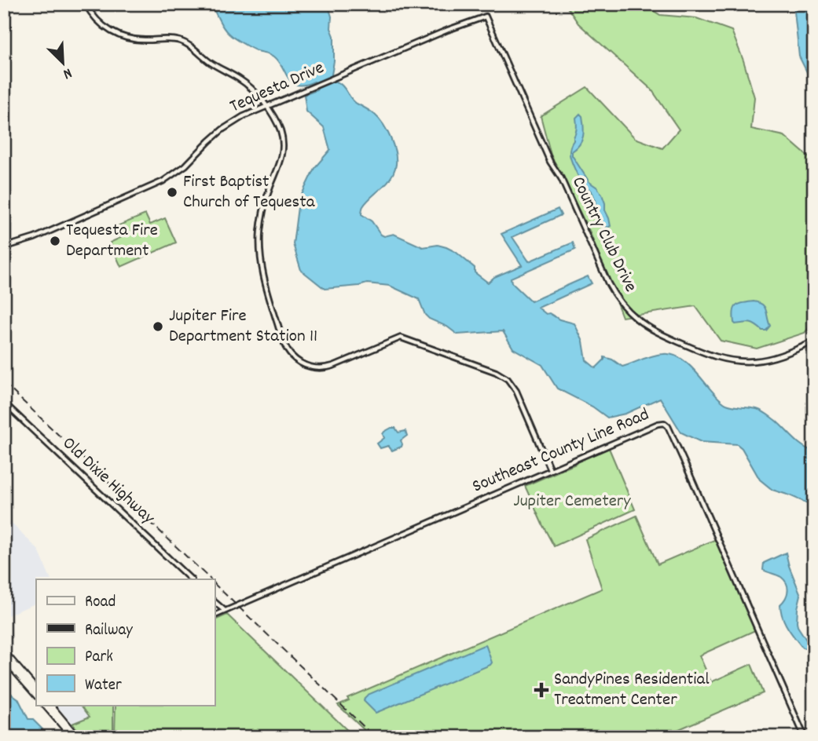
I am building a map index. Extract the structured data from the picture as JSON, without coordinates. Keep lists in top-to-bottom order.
{
  "streets": {
    "street": [
      "Tequesta Drive",
      "Country Club Drive",
      "Southeast County Line Road",
      "Old Dixie Highway"
    ]
  },
  "crossings": [
    ["Tequesta Drive", "Country Club Drive"]
  ],
  "parks": ["Jupiter Cemetery"],
  "places": {
    "other": ["First Baptist Church of Tequesta", "Tequesta Fire Department", "Jupiter Fire Department Station 11"],
    "health": ["SandyPines Residential Treatment Center"]
  },
  "legend": [
    "Road",
    "Railway",
    "Park",
    "Water"
  ],
  "north": "bottom right"
}
